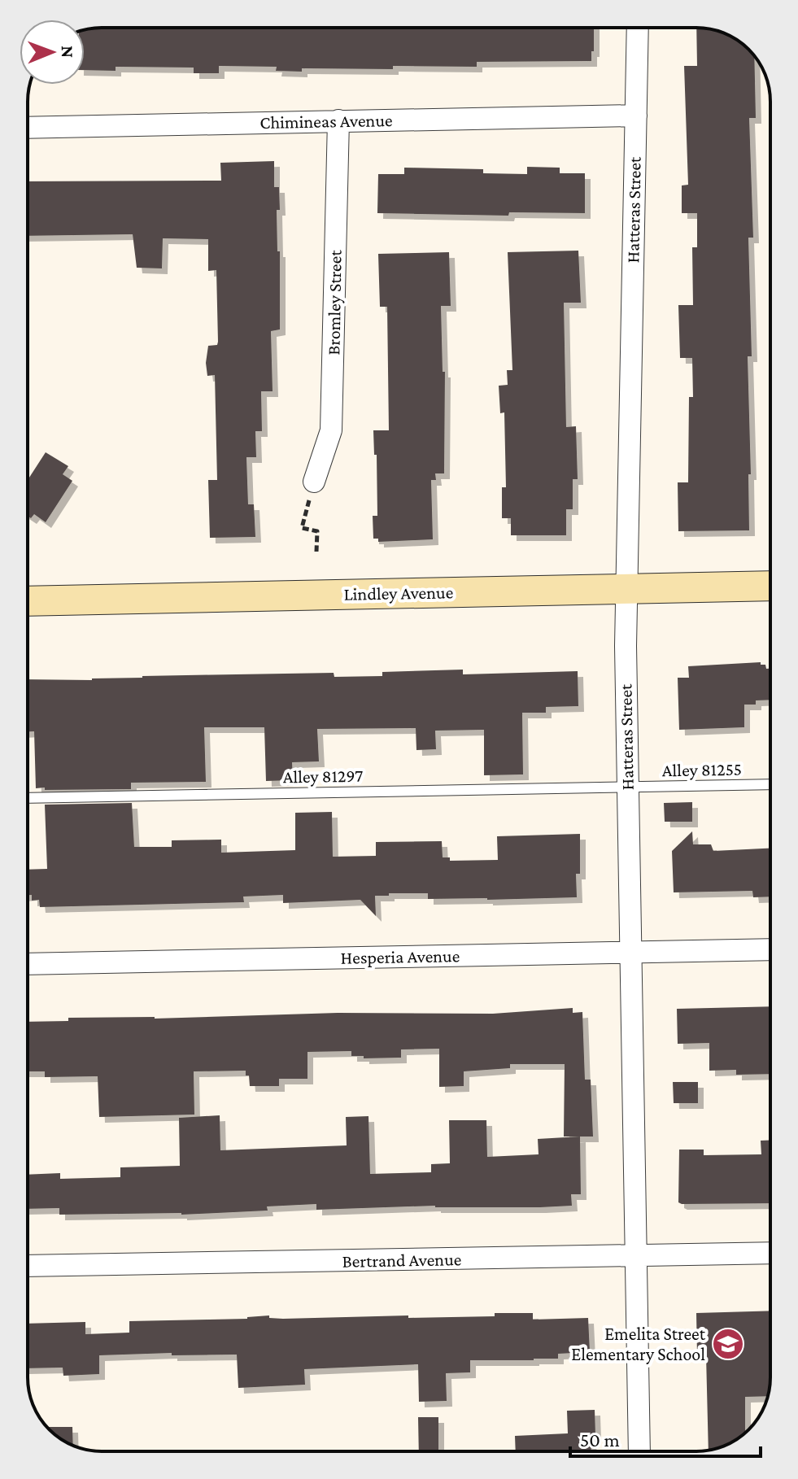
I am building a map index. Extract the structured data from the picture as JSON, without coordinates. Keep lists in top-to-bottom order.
{
  "streets": {
    "main road": ["Lindley Avenue"],
    "street": [
      "Chimineas Avenue",
      "Hatteras Street",
      "Bromley Street",
      "Hesperia Avenue",
      "Bertrand Avenue"
    ],
    "lane": ["Alley 81255", "Alley 81297"]
  },
  "crossings": [
    ["Chimineas Avenue", "Hatteras Street"],
    ["Chimineas Avenue", "Bromley Street"],
    ["Hatteras Street", "Lindley Avenue"],
    ["Hatteras Street", "Alley 81255"],
    ["Hatteras Street", "Alley 81297"],
    ["Hatteras Street", "Hesperia Avenue"],
    ["Hatteras Street", "Bertrand Avenue"],
    ["Alley 81255", "Alley 81297"]
  ],
  "places": {
    "school or university": ["Emelita Street Elementary School"]
  },
  "scale_bar": "50 m",
  "north": "right"
}
